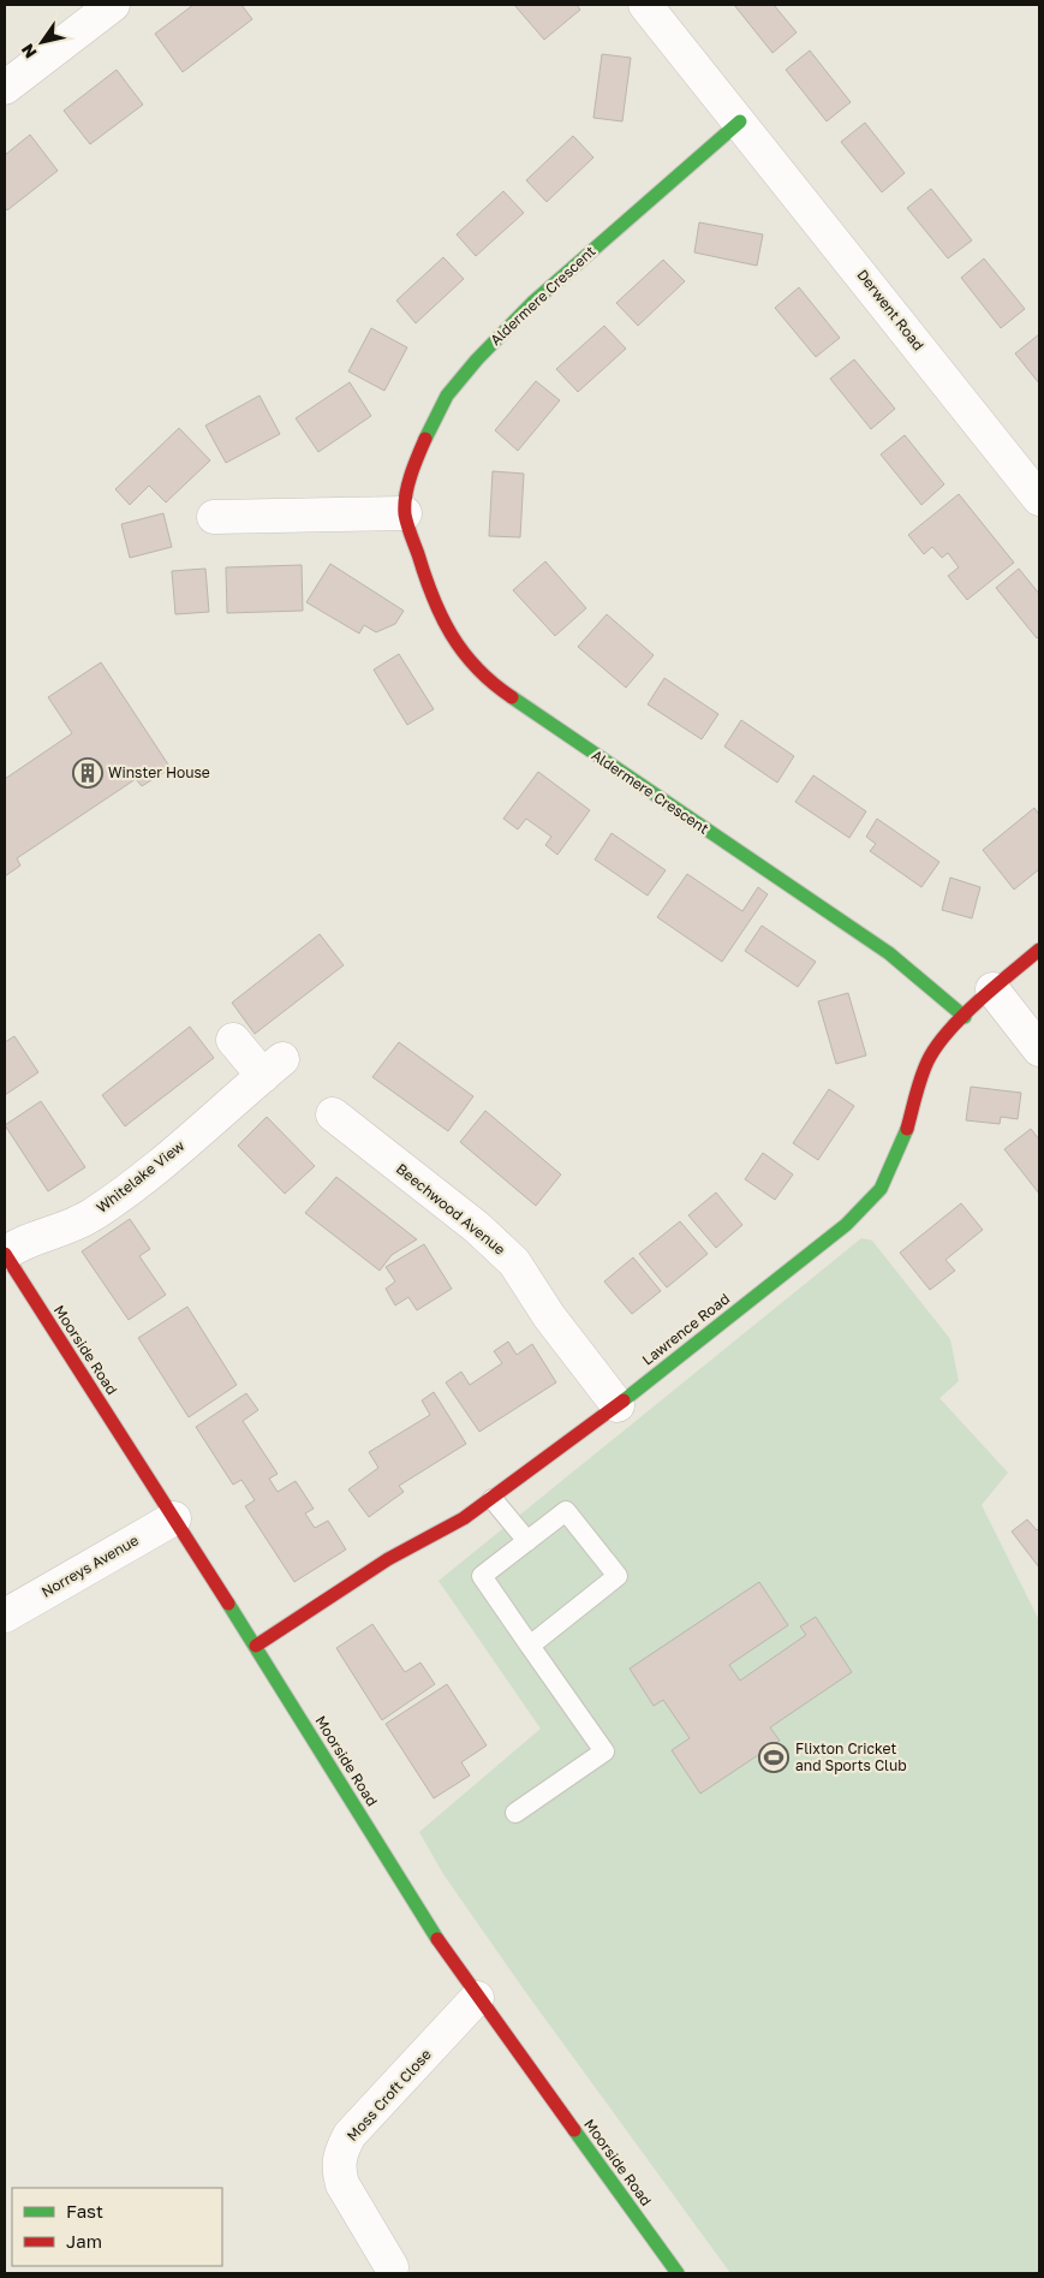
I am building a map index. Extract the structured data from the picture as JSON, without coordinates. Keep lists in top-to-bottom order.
{
  "streets": {
    "street": [
      "Aldermere Crescent",
      "Derwent Road",
      "Whitelake View",
      "Beechwood Avenue",
      "Lawrence Road",
      "Moorside Road",
      "Norreys Avenue",
      "Moss Croft Close"
    ]
  },
  "crossings": [
    ["Aldermere Crescent", "Derwent Road"],
    ["Aldermere Crescent", "Lawrence Road"],
    ["Whitelake View", "Moorside Road"],
    ["Beechwood Avenue", "Lawrence Road"],
    ["Lawrence Road", "Moorside Road"],
    ["Moorside Road", "Norreys Avenue"],
    ["Moorside Road", "Moss Croft Close"]
  ],
  "places": {
    "building": ["Winster House"],
    "sports": ["Flixton Cricket and Sports Club"]
  },
  "legend": ["Fast", "Jam"],
  "north": "bottom left"
}
